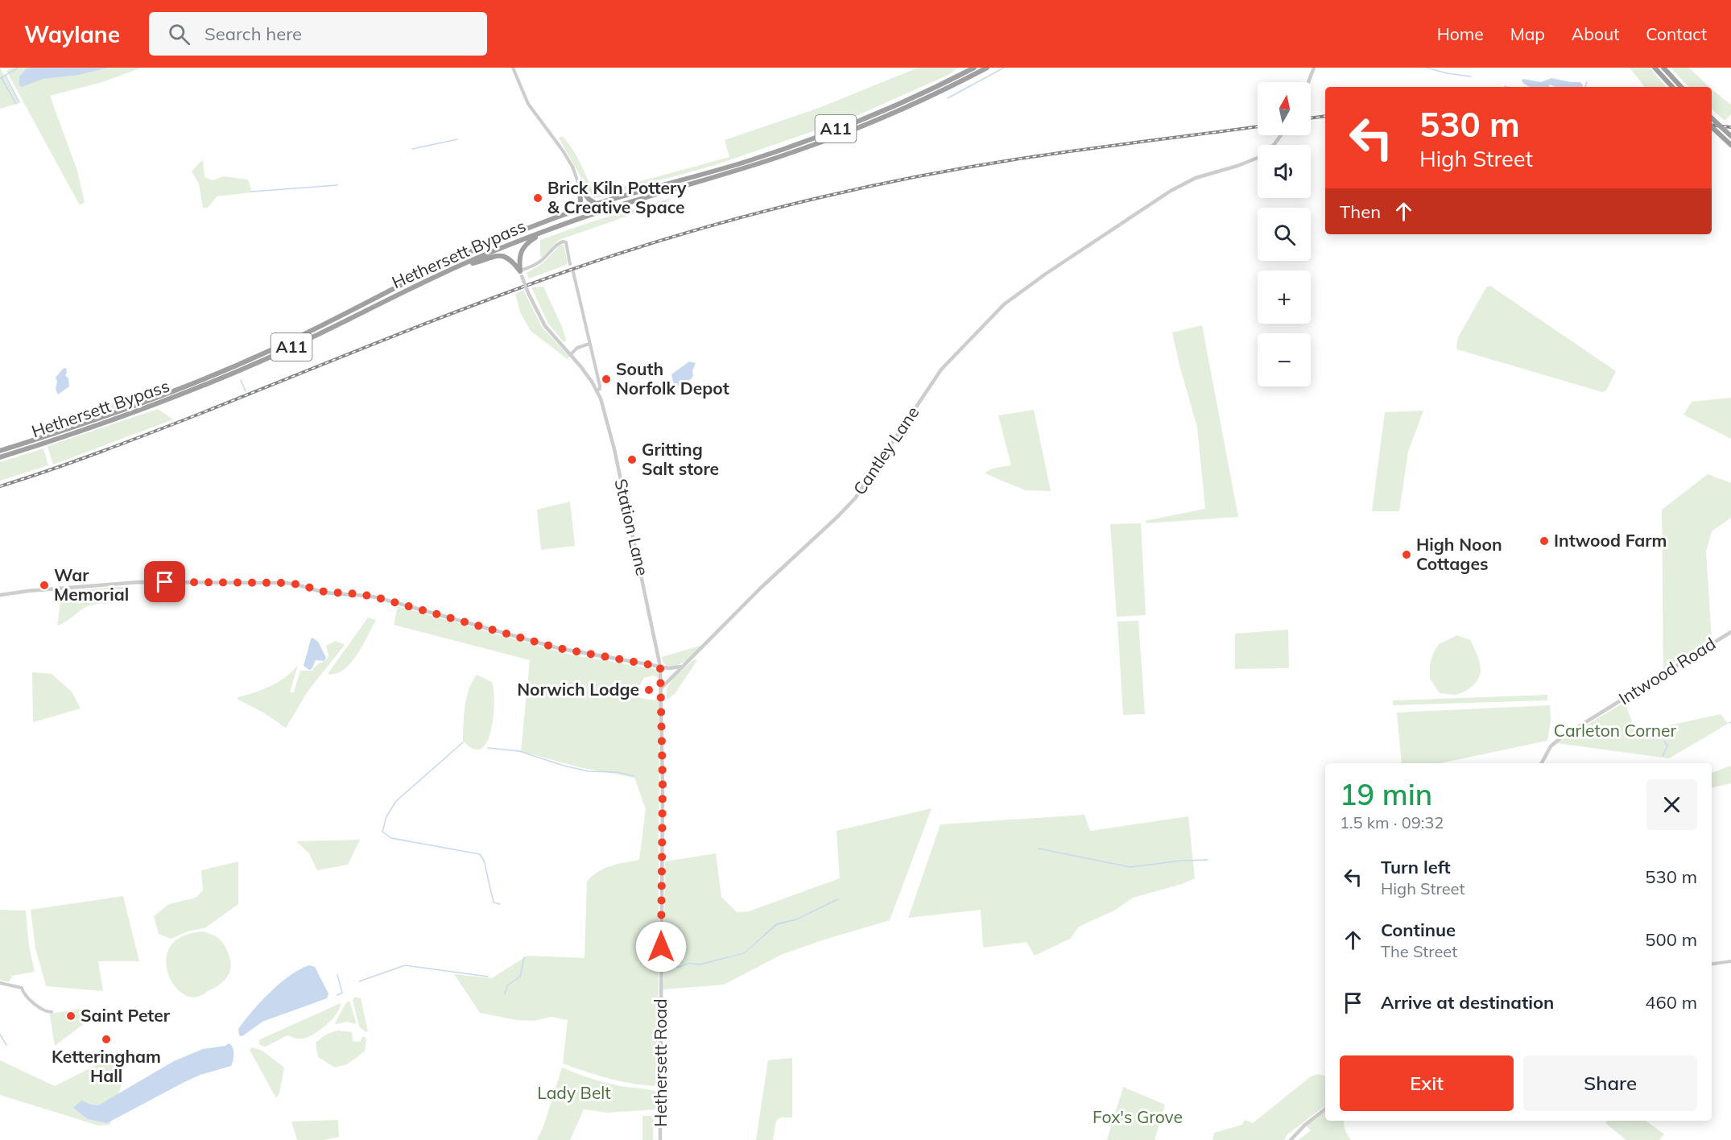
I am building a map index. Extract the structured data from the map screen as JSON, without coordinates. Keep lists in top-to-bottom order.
{
  "streets": {
    "highway": ["A11", "Hethersett Bypass"],
    "street": [
      "Cantley Lane",
      "Station Lane",
      "Intwood Road",
      "Hethersett Road"
    ]
  },
  "crossings": [
    ["A11", "Hethersett Bypass"],
    ["A11", "Station Lane"],
    ["Cantley Lane", "Hethersett Road"],
    ["Station Lane", "Hethersett Road"]
  ],
  "parks": ["Carleton Corner", "Lady Belt", "Fox's Grove"],
  "places": [
    "Brick Kiln Pottery & Creative Space",
    "South Norfolk Depot",
    "Gritting Salt store",
    "Intwood Farm",
    "High Noon Cottages",
    "War Memorial",
    "Norwich Lodge",
    "Saint Peter",
    "Ketteringham Hall"
  ],
  "north": "top",
  "page": {
    "header": "Waylane",
    "search": "Search here",
    "nav": [
      "Home",
      "Map",
      "About",
      "Contact"
    ],
    "map_buttons": ["+", "−"],
    "turn": ["530 m", "High Street"],
    "then": "Then",
    "heading": ["19 min", "1.5 km · 09:32"],
    "list": [
      {
        "name": "Turn left",
        "note": "High Street",
        "value": "530 m"
      },
      {
        "name": "Continue",
        "note": "The Street",
        "value": "500 m"
      },
      {
        "name": "Arrive at destination",
        "value": "460 m"
      }
    ],
    "buttons": ["Exit", "Share"]
  }
}
